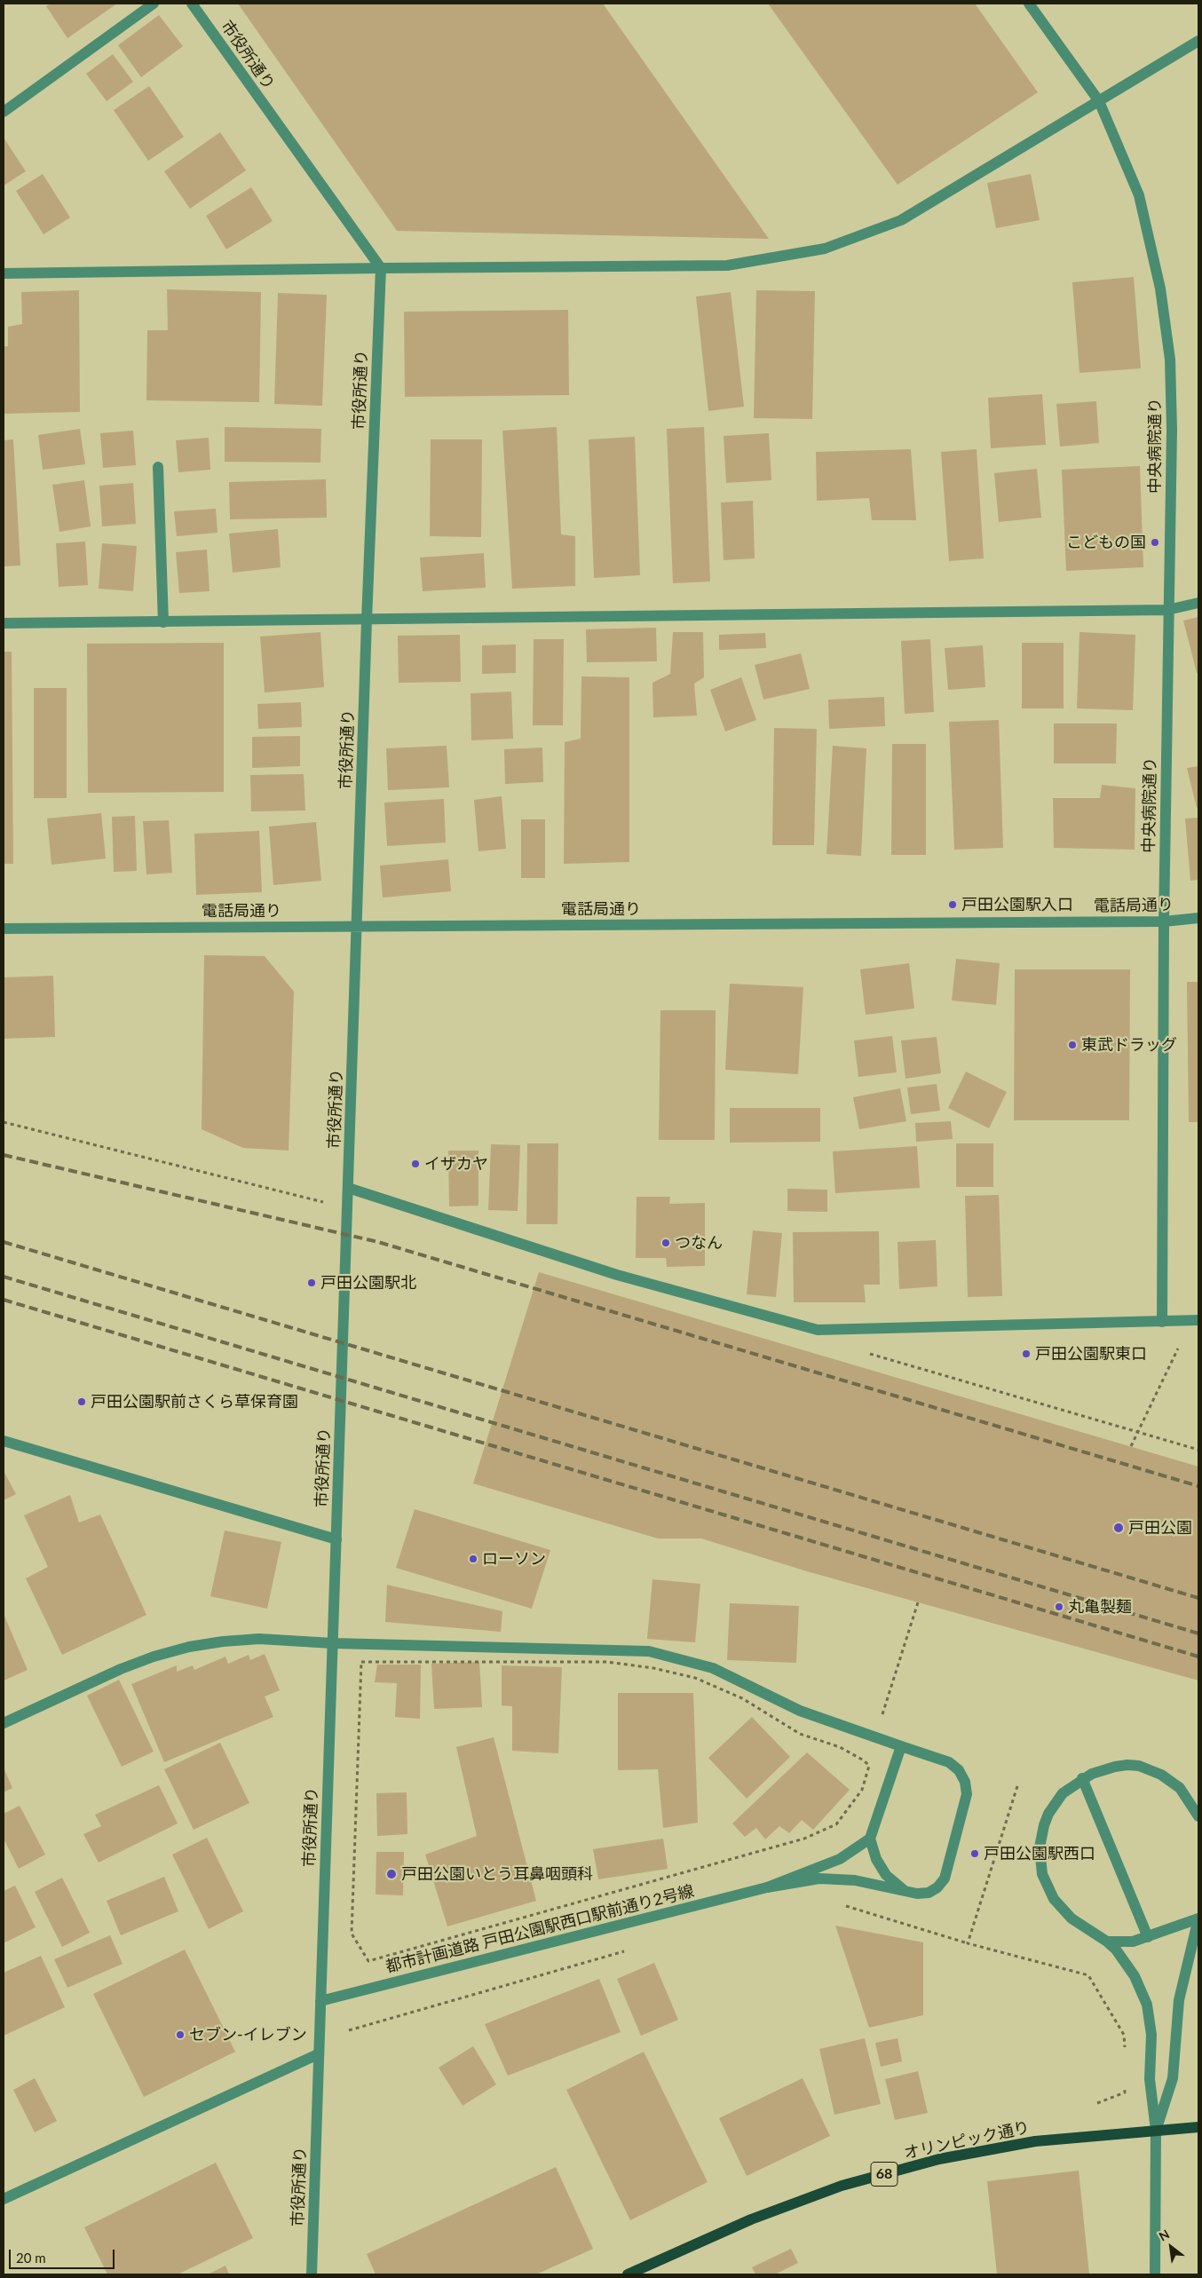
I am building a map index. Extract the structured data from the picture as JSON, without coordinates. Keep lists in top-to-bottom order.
{
  "streets": {
    "main road": ["オリンピック通り", "68"],
    "street": [
      "市役所通り",
      "中央病院通り",
      "電話局通り",
      "都市計画道路 戸田公園駅西口駅前通り2号線"
    ]
  },
  "crossings": [
    ["市役所通り", "電話局通り"],
    ["市役所通り", "都市計画道路 戸田公園駅西口駅前通り2号線"],
    ["中央病院通り", "電話局通り"]
  ],
  "places": [
    "こどもの国",
    "戸田公園駅入口",
    "東武ドラッグ",
    "イザカヤ",
    "つなん",
    "戸田公園駅北",
    "戸田公園駅東口",
    "戸田公園駅前さくら草保育園",
    "戸田公園",
    "ローソン",
    "丸亀製麺",
    "戸田公園駅西口",
    "戸田公園いとう耳鼻咽頭科",
    "セブン-イレブン"
  ],
  "scale_bar": "20 m",
  "north": "top left"
}
